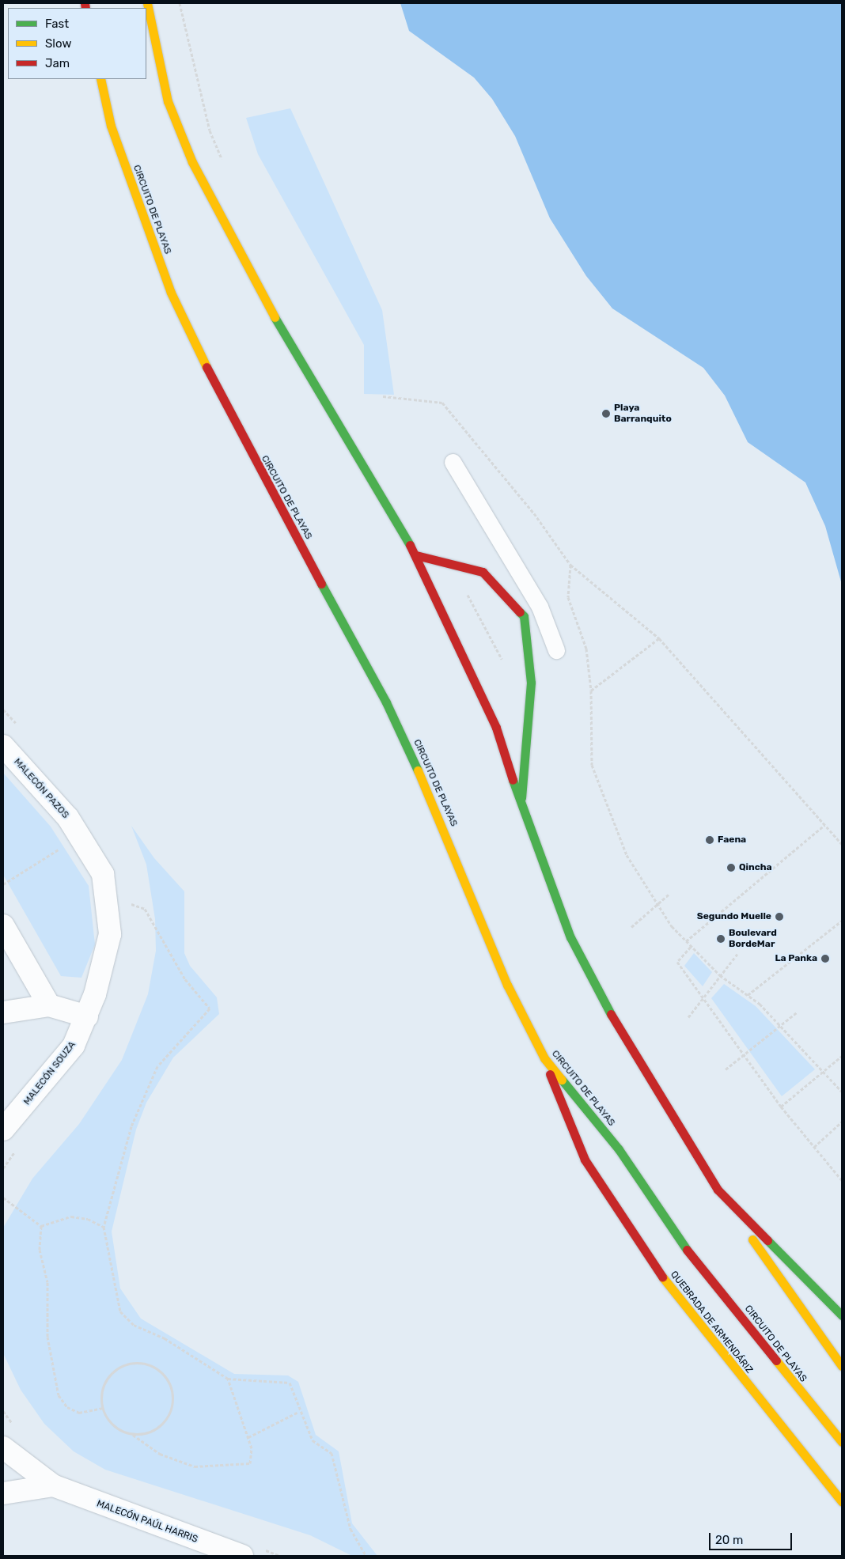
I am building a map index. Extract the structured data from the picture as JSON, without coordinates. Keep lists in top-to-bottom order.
{
  "streets": {
    "highway": ["CIRCUITO DE PLAYAS", "QUEBRADA DE ARMENDÁRIZ"],
    "street": ["MALECÓN PAZOS", "MALECÓN SOUZA", "MALECÓN PAÚL HARRIS"]
  },
  "crossings": [
    ["CIRCUITO DE PLAYAS", "QUEBRADA DE ARMENDÁRIZ"],
    ["MALECÓN PAZOS", "MALECÓN SOUZA"]
  ],
  "places": [
    "Playa Barranquito",
    "Faena",
    "Qincha",
    "Segundo Muelle",
    "Boulevard BordeMar",
    "La Panka"
  ],
  "legend": ["Fast", "Slow", "Jam"],
  "scale_bar": "20 m"
}
